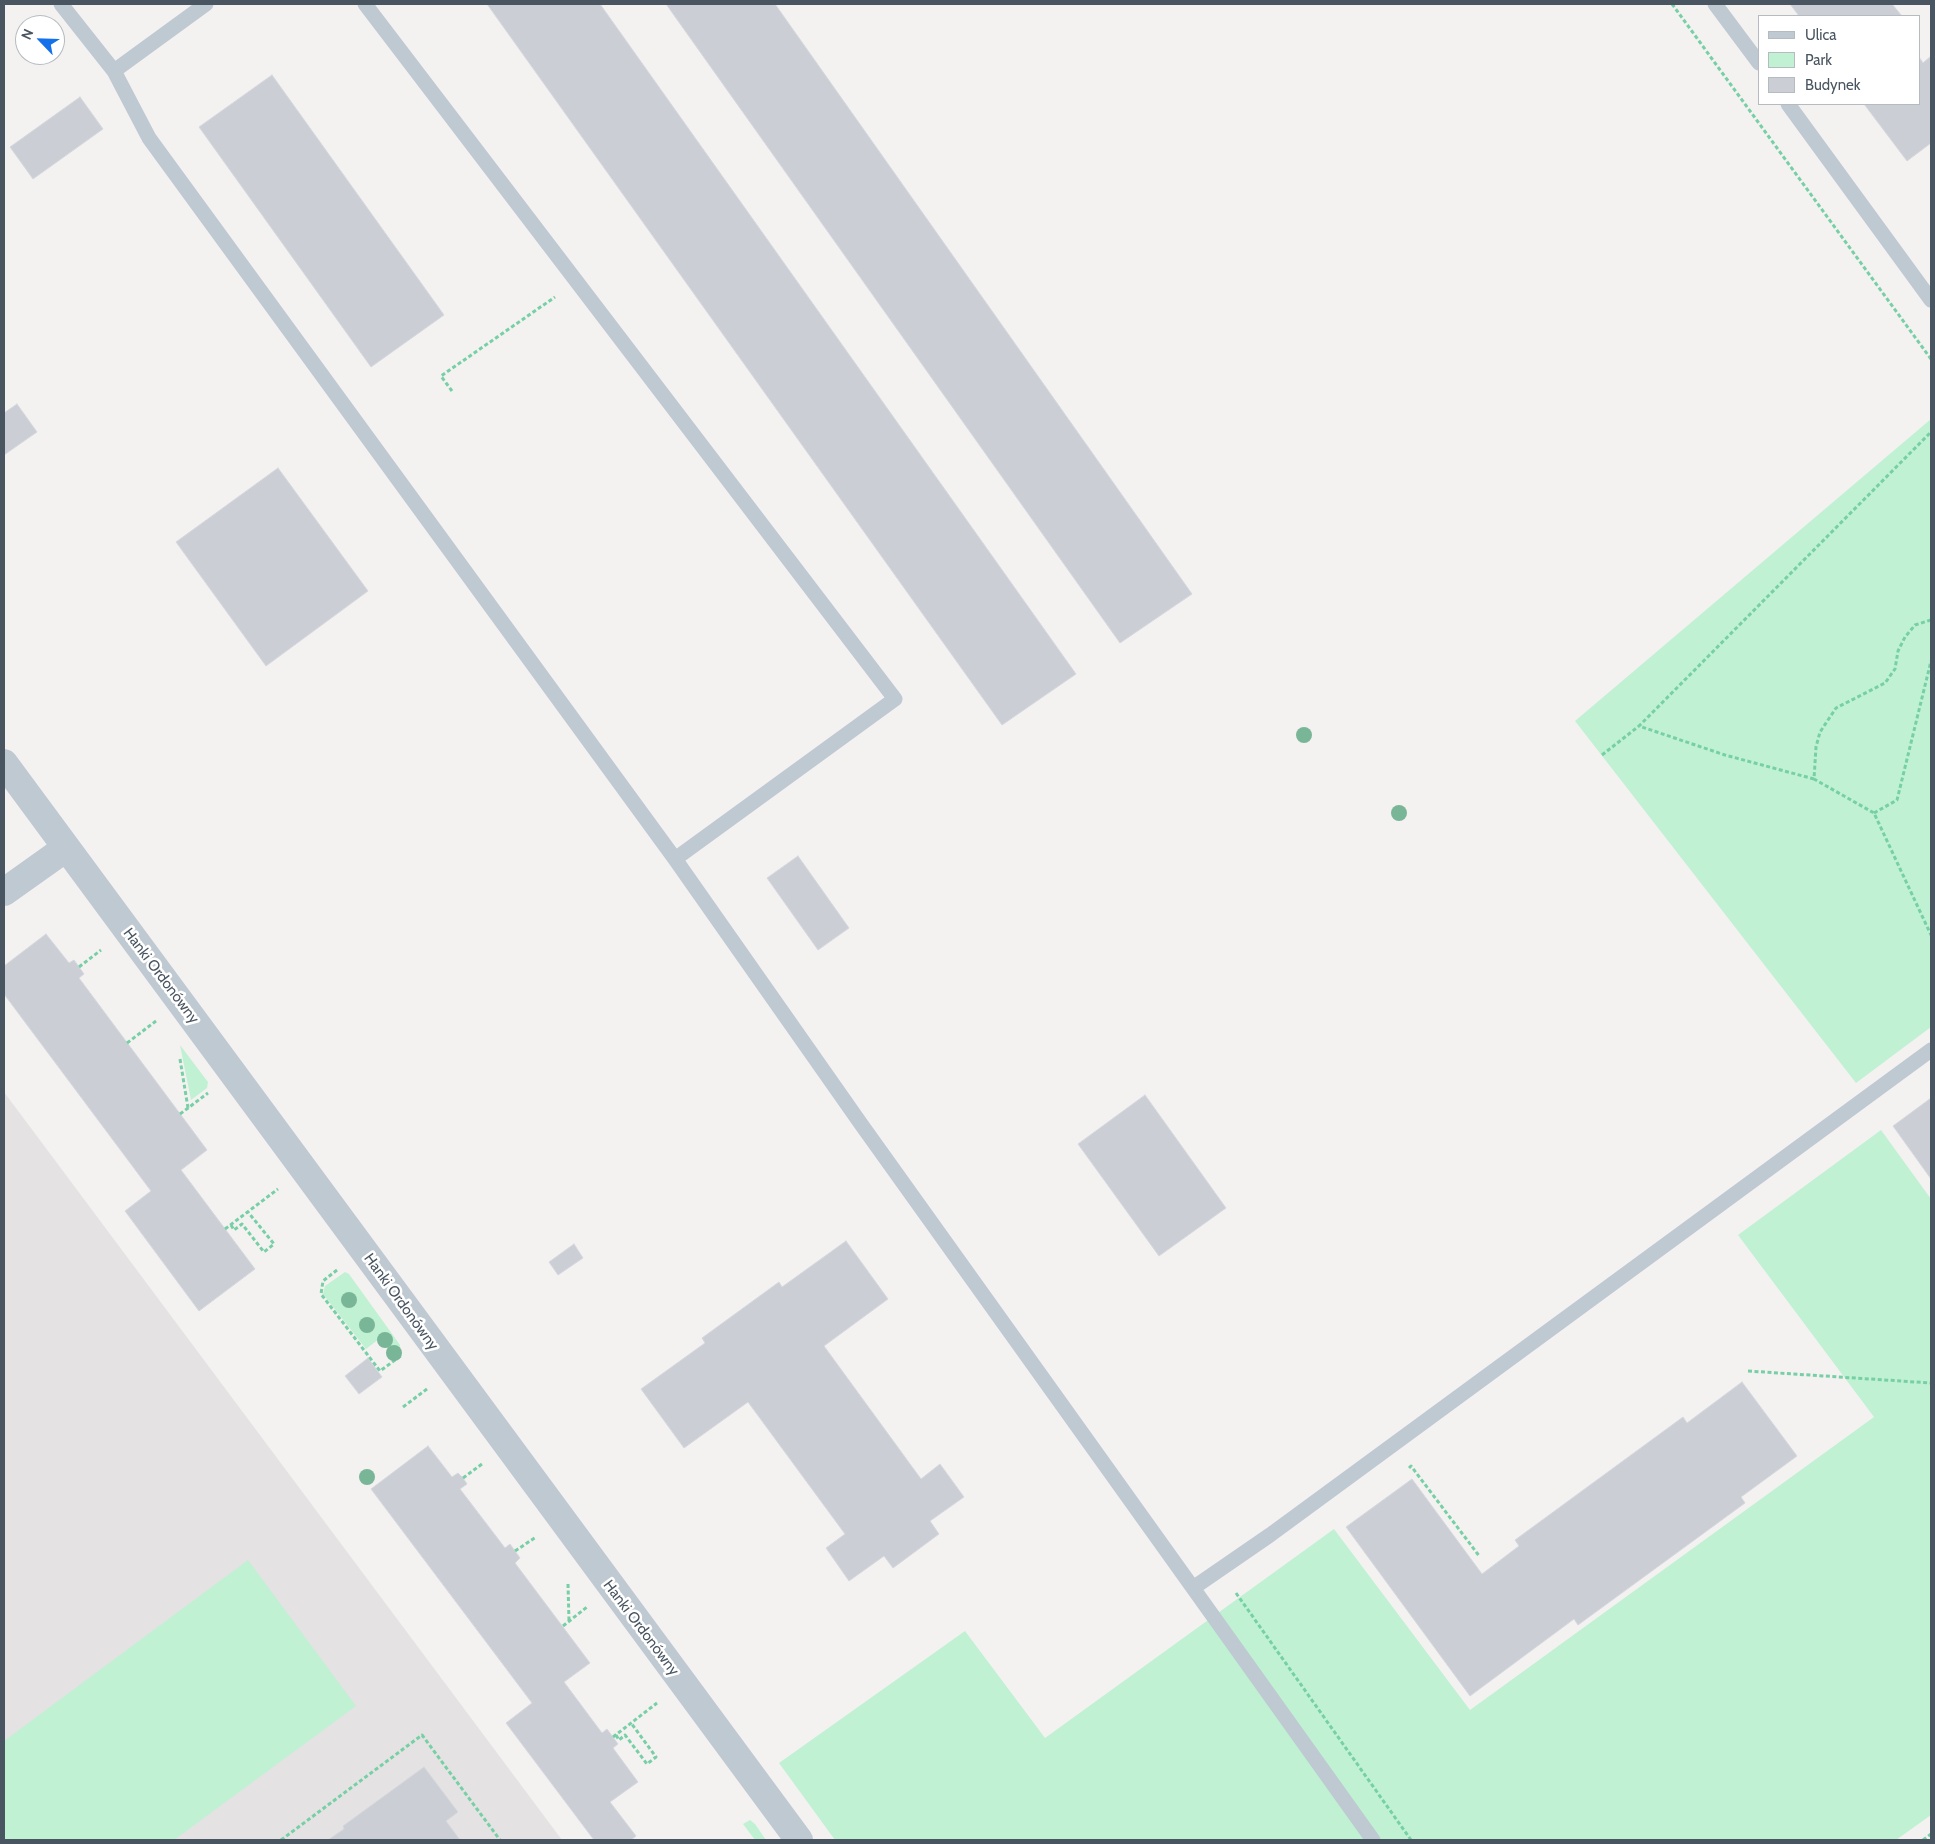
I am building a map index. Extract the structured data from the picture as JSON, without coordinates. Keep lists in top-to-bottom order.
{
  "streets": {
    "street": ["Hanki Ordonówny"]
  },
  "legend": ["Ulica", "Park", "Budynek"],
  "north": "top left"
}
